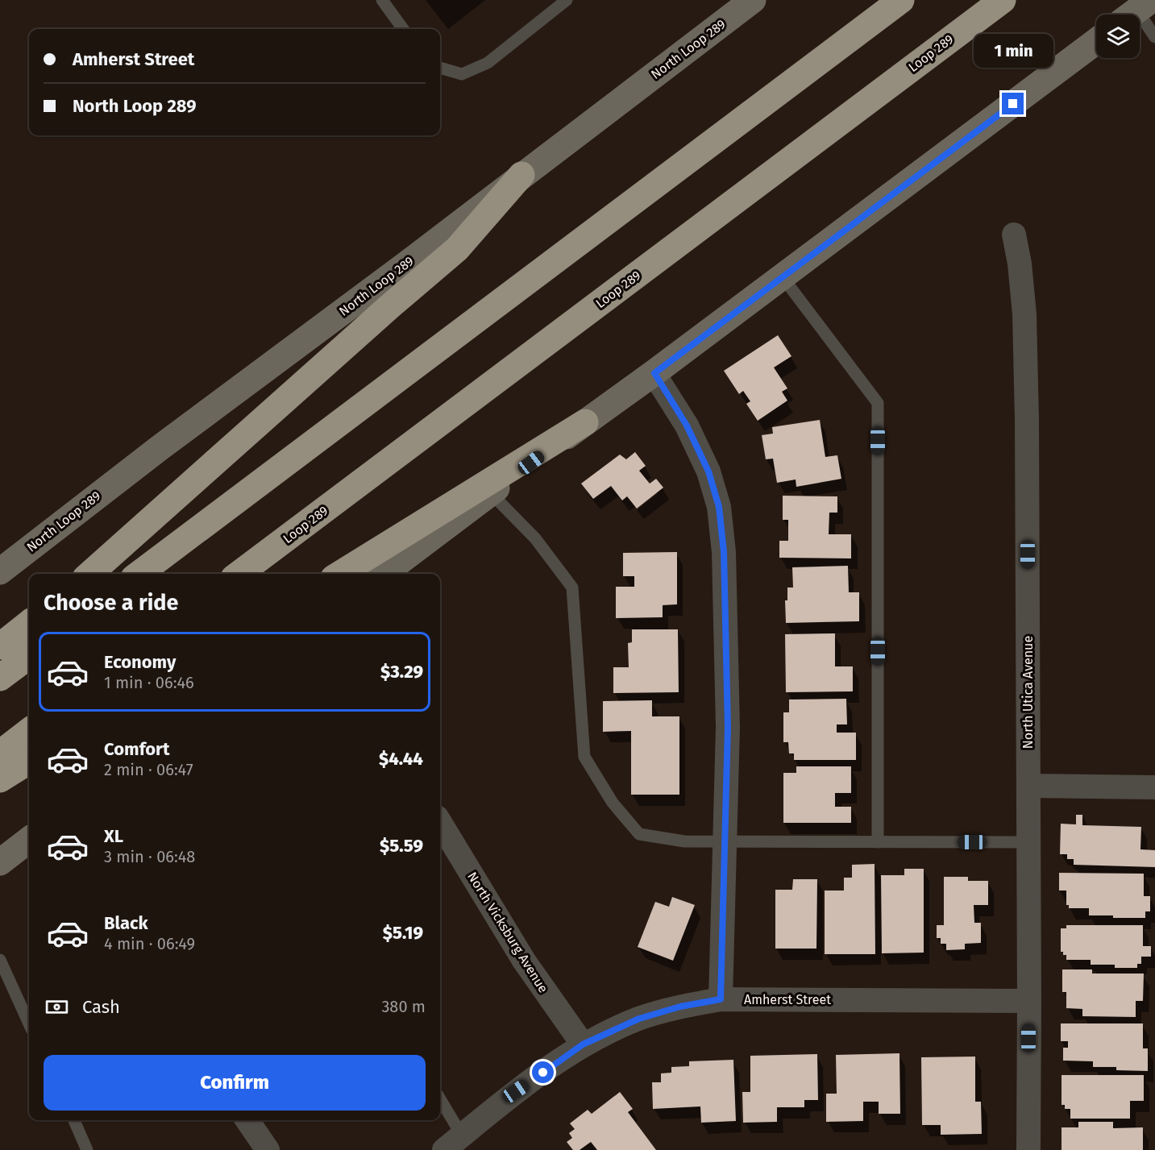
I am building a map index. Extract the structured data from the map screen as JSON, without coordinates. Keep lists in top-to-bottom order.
{
  "streets": {
    "highway": ["Loop 289"],
    "main road": ["North Loop 289"],
    "street": ["North Utica Avenue", "North Vicksburg Avenue", "Amherst Street"]
  },
  "crossings": [
    ["North Utica Avenue", "Amherst Street"],
    ["North Vicksburg Avenue", "Amherst Street"]
  ],
  "page": {
    "banner": ["Amherst Street", "North Loop 289"],
    "bubble": "1 min",
    "heading": "Choose a ride",
    "list": [
      {
        "name": "Economy",
        "note": "1 min · 06:46",
        "value": "$3.29"
      },
      {
        "name": "Comfort",
        "note": "2 min · 06:47",
        "value": "$4.44"
      },
      {
        "name": "XL",
        "note": "3 min · 06:48",
        "value": "$5.59"
      },
      {
        "name": "Black",
        "note": "4 min · 06:49",
        "value": "$5.19"
      }
    ],
    "pay": ["Cash", "380 m"],
    "buttons": "Confirm"
  }
}
